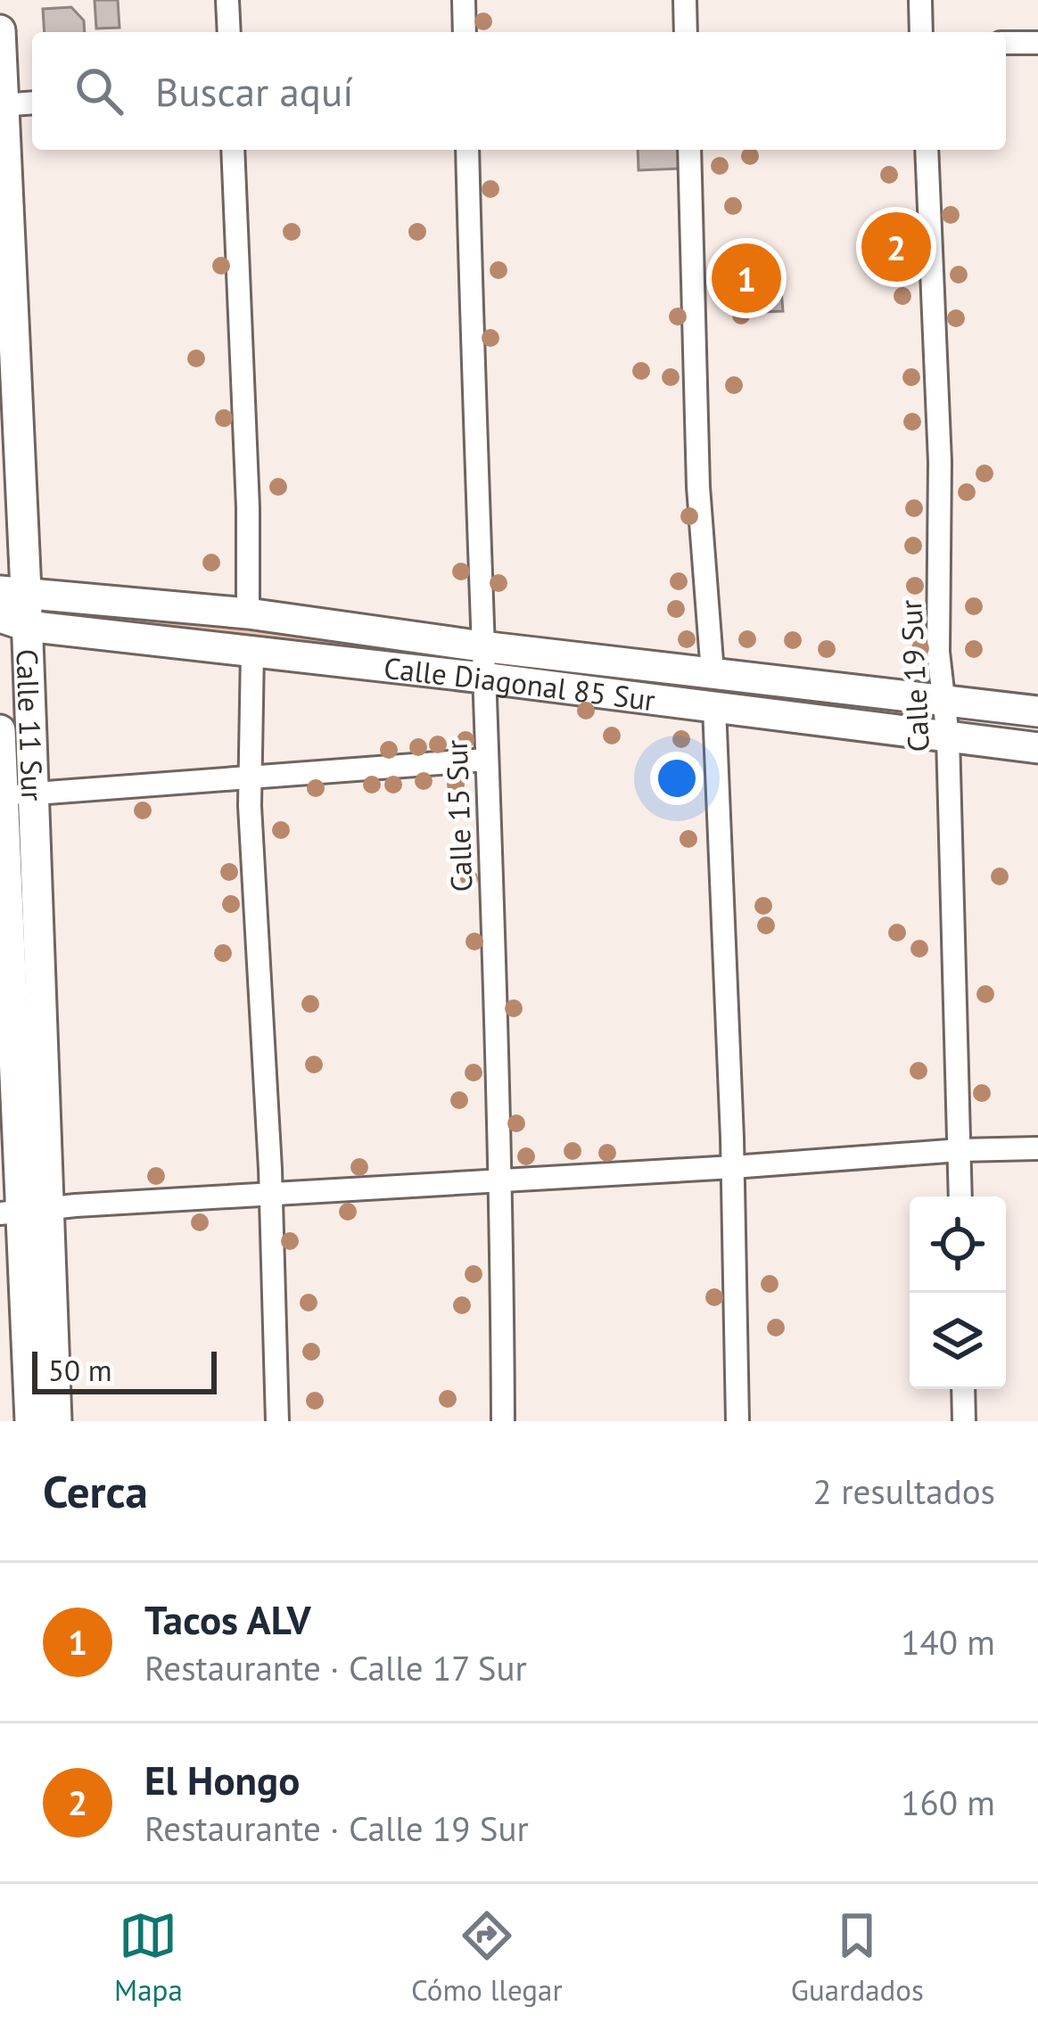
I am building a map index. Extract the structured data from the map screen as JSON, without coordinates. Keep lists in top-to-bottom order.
{
  "streets": {
    "main road": ["Calle Diagonal 85 Sur", "Calle 11 Sur"],
    "street": ["Calle 19 Sur", "Calle 15 Sur"]
  },
  "crossings": [
    ["Calle 19 Sur", "Calle Diagonal 85 Sur"],
    ["Calle Diagonal 85 Sur", "Calle 11 Sur"],
    ["Calle Diagonal 85 Sur", "Calle 15 Sur"]
  ],
  "scale_bar": "50 m",
  "page": {
    "search": "Buscar aquí",
    "pins": ["2", "1"],
    "scale": "50 m",
    "heading": ["Cerca", "2 resultados"],
    "list": [
      {
        "mark": "1",
        "name": "Tacos ALV",
        "note": "Restaurante · Calle 17 Sur",
        "value": "140 m"
      },
      {
        "mark": "2",
        "name": "El Hongo",
        "note": "Restaurante · Calle 19 Sur",
        "value": "160 m"
      }
    ],
    "nav": ["Mapa", "Cómo llegar", "Guardados"]
  }
}
